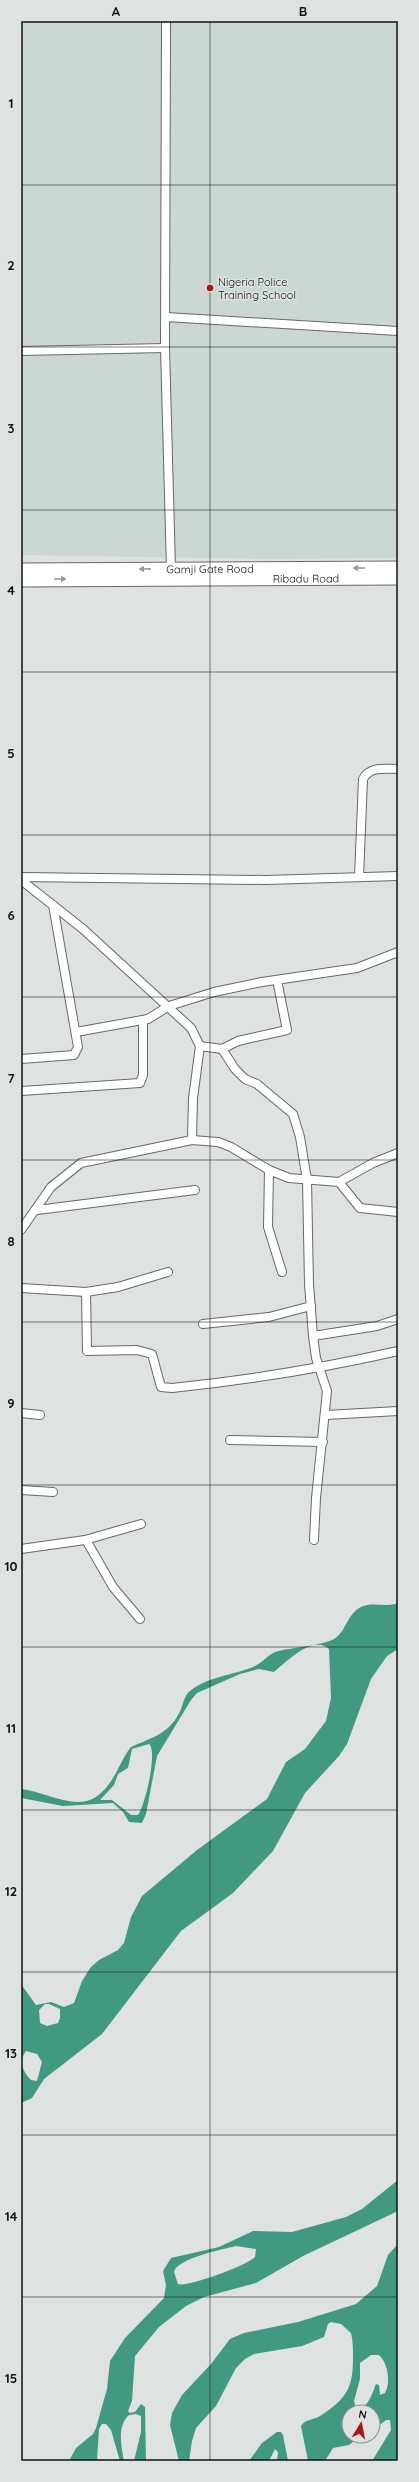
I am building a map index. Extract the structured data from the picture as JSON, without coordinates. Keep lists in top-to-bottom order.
{
  "streets": {
    "main road": ["Gamji Gate Road", "Ribadu Road"]
  },
  "crossings": [
    ["Gamji Gate Road", "Ribadu Road"]
  ],
  "one_way": ["Gamji Gate Road", "Ribadu Road"],
  "places": ["Nigeria Police Training School"],
  "north": "top",
  "grid": {
    "columns": ["A", "B"],
    "rows": [
      "1",
      "2",
      "3",
      "4",
      "5",
      "6",
      "7",
      "8",
      "9",
      "10",
      "11",
      "12",
      "13",
      "14",
      "15"
    ]
  }
}
